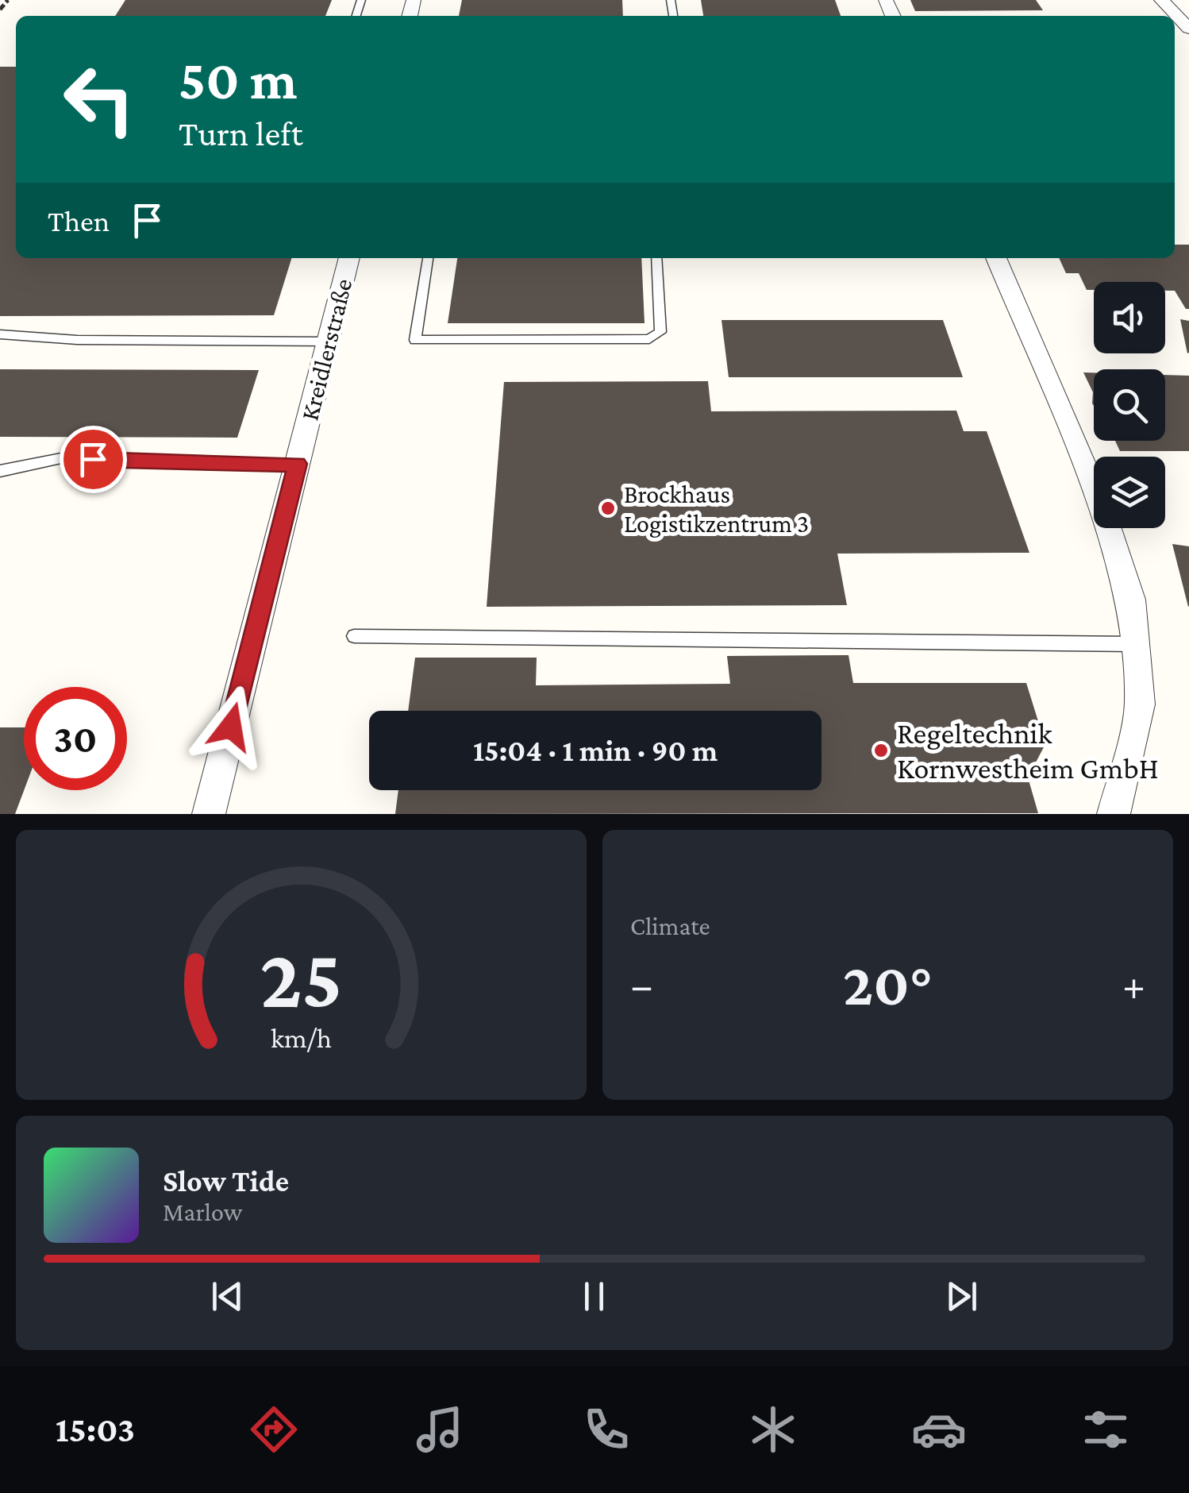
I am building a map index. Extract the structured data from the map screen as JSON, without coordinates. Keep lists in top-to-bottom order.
{
  "streets": {
    "street": ["Kreidlerstraße"]
  },
  "places": ["Brockhaus Logistikzentrum 3", "Regeltechnik Kornwestheim GmbH"],
  "page": {
    "turn": ["50 m", "Turn left"],
    "then": "Then",
    "limit": "30",
    "trip": "15:04 · 1 min · 90 m",
    "tile": "Climate",
    "heat": ["−", "20°", "+"],
    "song": ["Slow Tide", "Marlow"],
    "tabs": "15:03",
    "gauge": ["25", "km/h"]
  }
}
